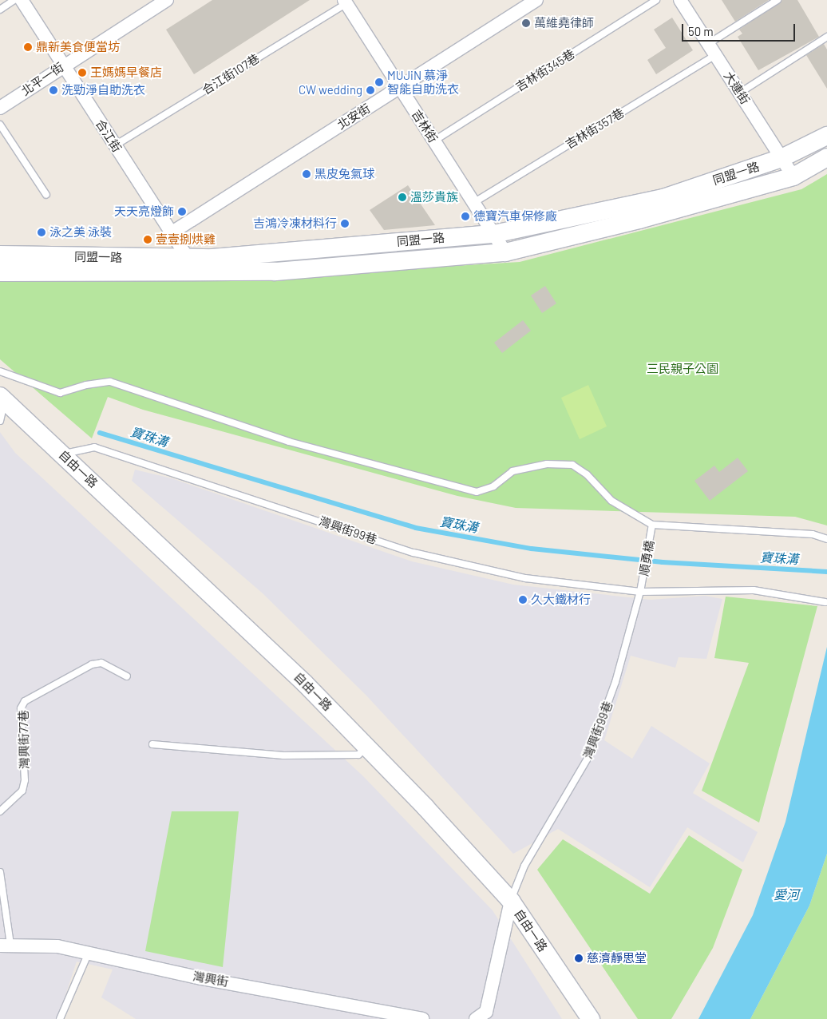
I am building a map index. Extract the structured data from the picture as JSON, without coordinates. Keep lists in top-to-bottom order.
{
  "streets": {
    "street": [
      "北平一街",
      "大連街",
      "北安街",
      "吉林街",
      "合江街",
      "同盟一路",
      "自由一路",
      "灣興街"
    ],
    "lane": [
      "吉林街345巷",
      "合江街107巷",
      "吉林街357巷",
      "灣興街99巷",
      "順勇橋",
      "灣興街77巷"
    ]
  },
  "crossings": [
    ["吉林街345巷", "吉林街"],
    ["合江街107巷", "吉林街"],
    ["合江街107巷", "合江街"],
    ["北平一街", "合江街"],
    ["大連街", "吉林街357巷"],
    ["大連街", "同盟一路"],
    ["北安街", "吉林街"],
    ["北安街", "合江街"],
    ["吉林街", "吉林街357巷"],
    ["吉林街", "同盟一路"],
    ["合江街", "同盟一路"],
    ["自由一路", "灣興街99巷"],
    ["灣興街99巷", "順勇橋"]
  ],
  "water": ["寶珠溝", "愛河"],
  "parks": ["三民親子公園"],
  "places": [
    "萬維堯律師",
    "鼎新美食便當坊",
    "王媽媽早餐店",
    "MUJiN 慕淨 智能自助洗衣",
    "洗勁淨自助洗衣",
    "CW wedding",
    "黑皮兔氣球",
    "溫莎貴族",
    "天天亮燈飾",
    "德寶汽車保修廠",
    "吉鴻冷凍材料行",
    "泳之美 泳裝",
    "壹壹捌烘雞",
    "久大鐵材行",
    "慈濟靜思堂"
  ],
  "scale_bar": "50 m"
}
